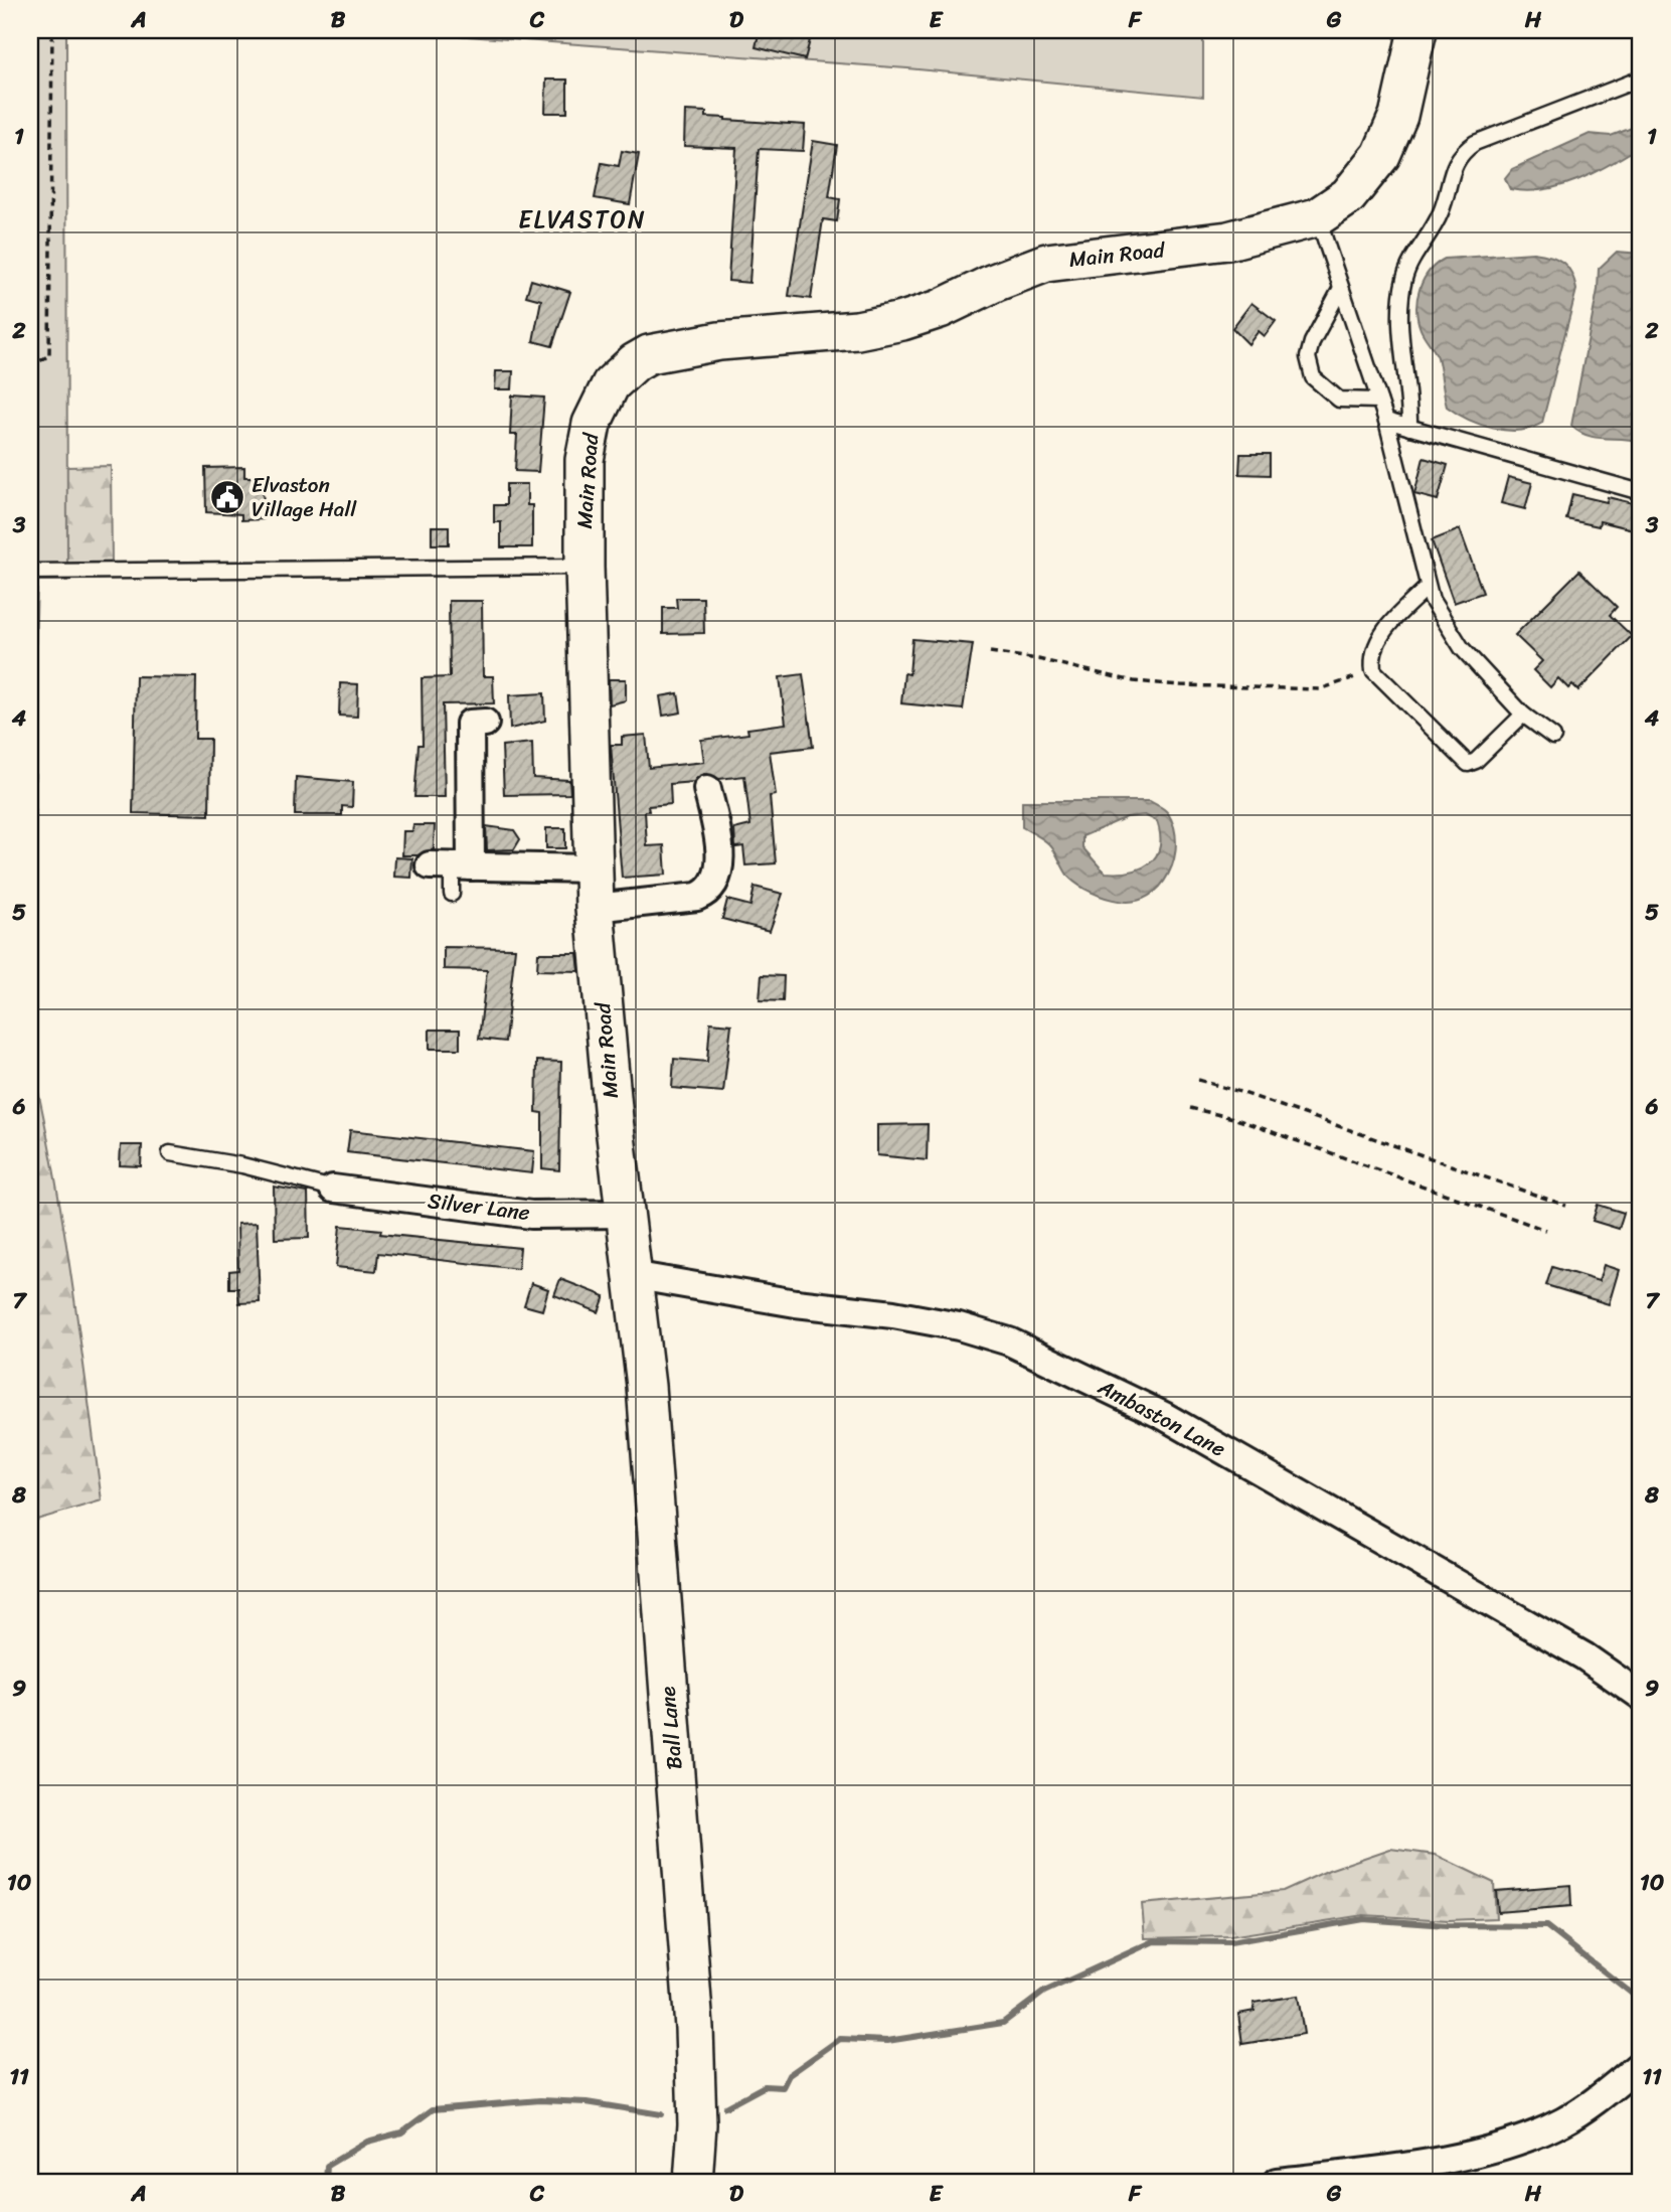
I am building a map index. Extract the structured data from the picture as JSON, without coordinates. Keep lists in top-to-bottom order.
{
  "streets": {
    "main road": ["Main Road", "Ball Lane"],
    "street": ["Silver Lane", "Ambaston Lane"]
  },
  "crossings": [
    ["Main Road", "Silver Lane"],
    ["Main Road", "Ambaston Lane"],
    ["Main Road", "Ball Lane"],
    ["Ambaston Lane", "Ball Lane"]
  ],
  "districts": ["ELVASTON"],
  "places": {
    "public building": ["Elvaston Village Hall"]
  },
  "grid": {
    "columns": [
      "A",
      "B",
      "C",
      "D",
      "E",
      "F",
      "G",
      "H"
    ],
    "rows": [
      "1",
      "2",
      "3",
      "4",
      "5",
      "6",
      "7",
      "8",
      "9",
      "10",
      "11"
    ]
  }
}
